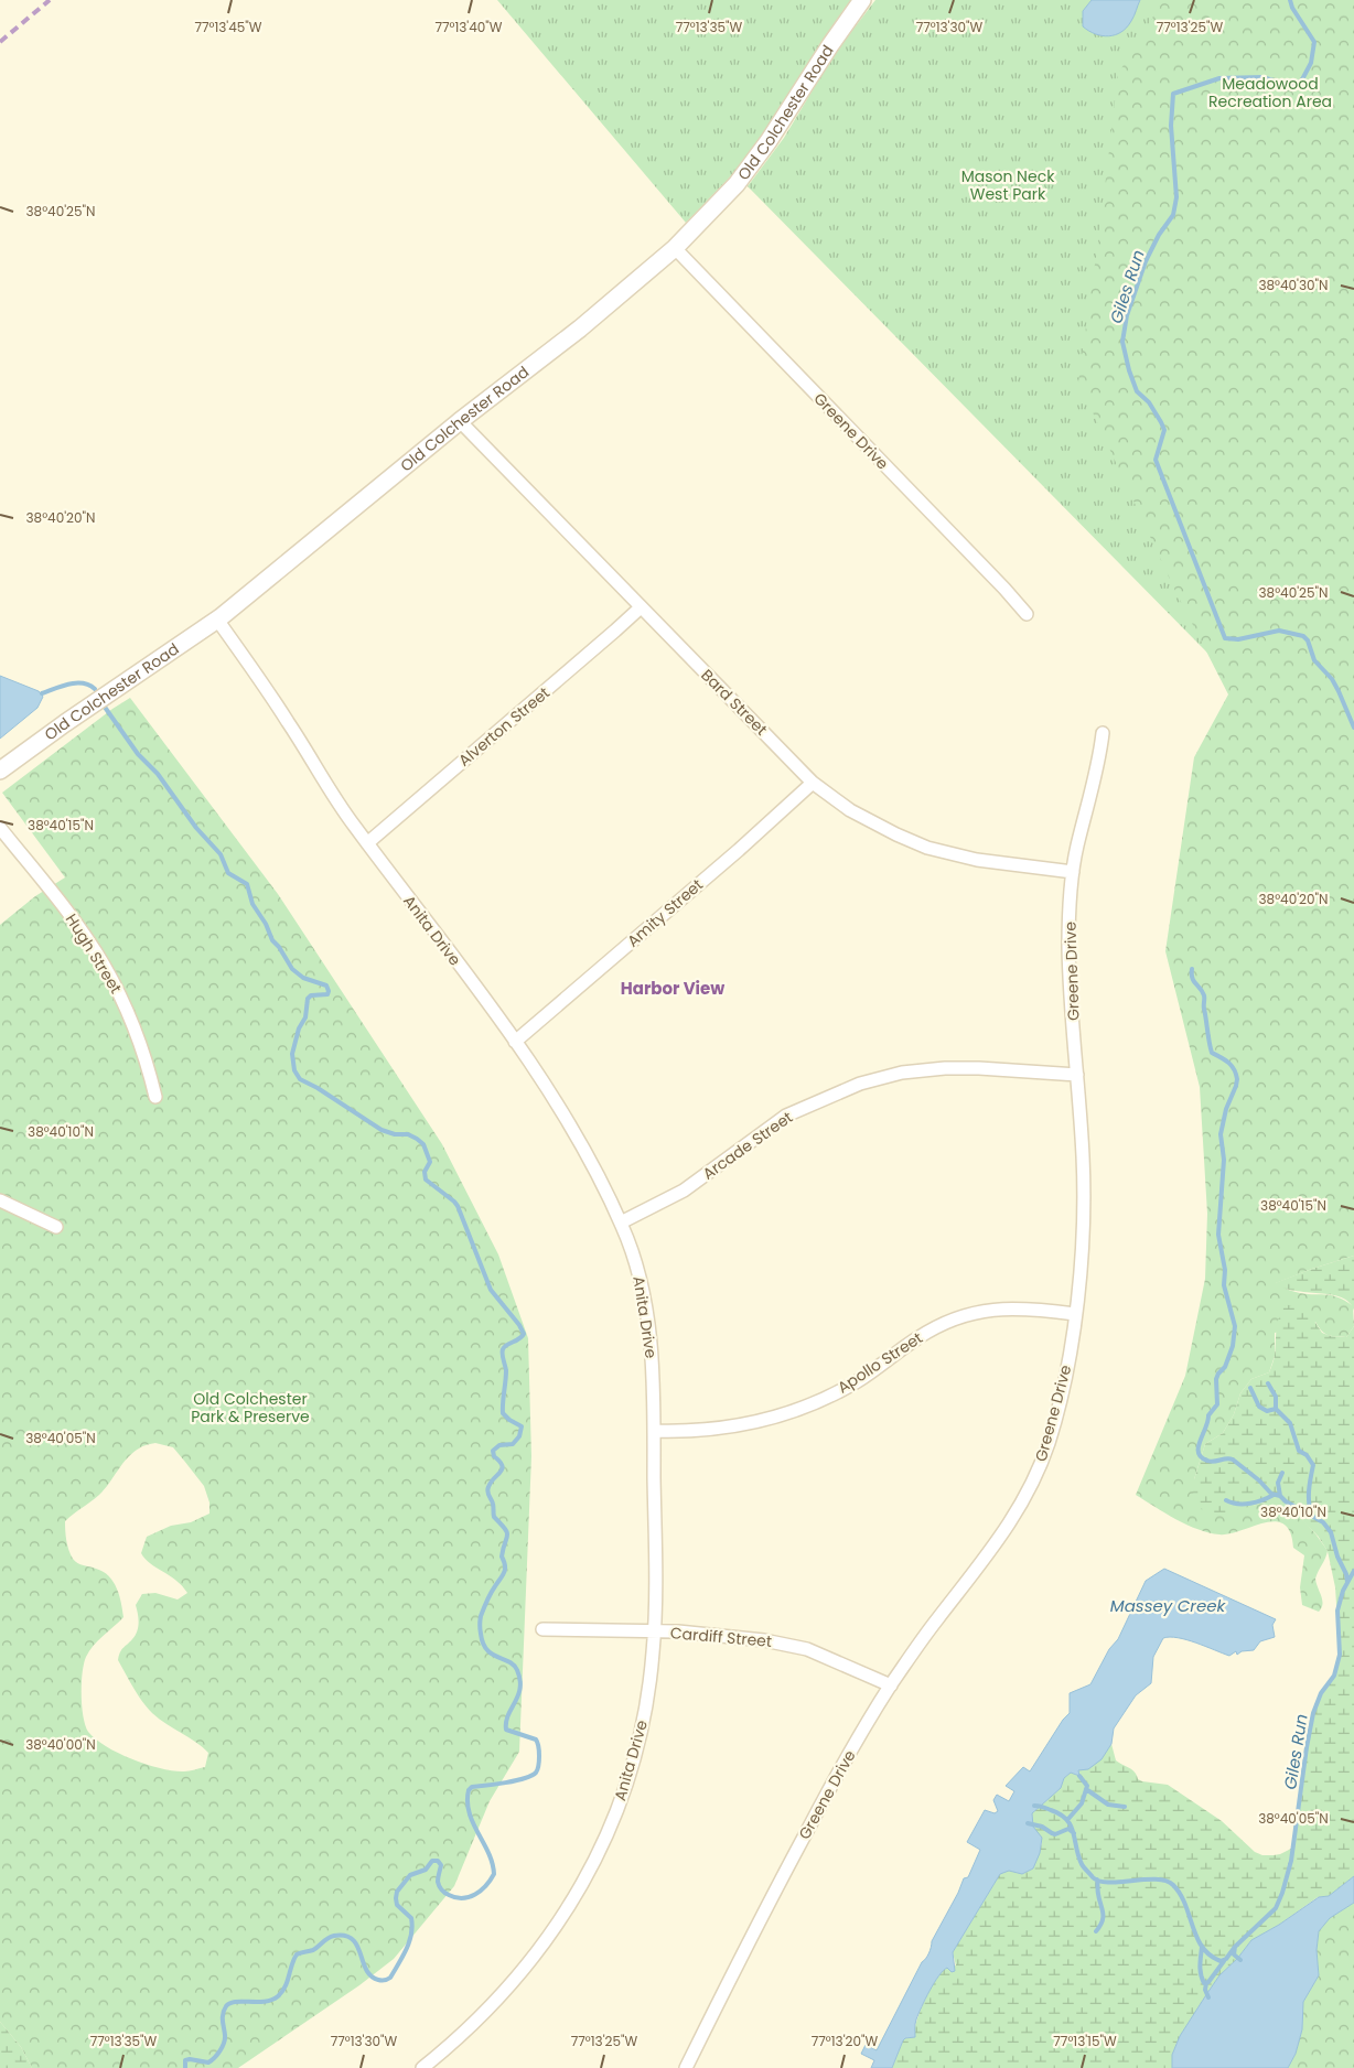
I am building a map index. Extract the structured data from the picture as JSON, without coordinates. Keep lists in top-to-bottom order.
{
  "streets": {
    "street": [
      "Old Colchester Road",
      "Greene Drive",
      "Bard Street",
      "Alverton Street",
      "Amity Street",
      "Anita Drive",
      "Hugh Street",
      "Arcade Street",
      "Apollo Street",
      "Cardiff Street"
    ]
  },
  "crossings": [
    ["Old Colchester Road", "Greene Drive"],
    ["Old Colchester Road", "Bard Street"],
    ["Old Colchester Road", "Anita Drive"],
    ["Greene Drive", "Bard Street"],
    ["Greene Drive", "Arcade Street"],
    ["Greene Drive", "Apollo Street"],
    ["Greene Drive", "Cardiff Street"],
    ["Bard Street", "Alverton Street"],
    ["Bard Street", "Amity Street"],
    ["Alverton Street", "Anita Drive"],
    ["Amity Street", "Anita Drive"],
    ["Anita Drive", "Arcade Street"],
    ["Anita Drive", "Apollo Street"],
    ["Anita Drive", "Cardiff Street"]
  ],
  "districts": ["Harbor View"],
  "water": ["Giles Run", "Massey Creek"],
  "parks": ["Meadowood Recreation Area", "Mason Neck West Park", "Old Colchester Park & Preserve"],
  "coordinates": [
    "77°13'45\"W",
    "77°13'40\"W",
    "77°13'35\"W",
    "77°13'30\"W",
    "77°13'25\"W",
    "38°40'25\"N",
    "38°40'30\"N",
    "38°40'20\"N",
    "38°40'15\"N",
    "38°40'10\"N",
    "38°40'05\"N",
    "38°40'00\"N",
    "77°13'20\"W",
    "77°13'15\"W"
  ]
}
